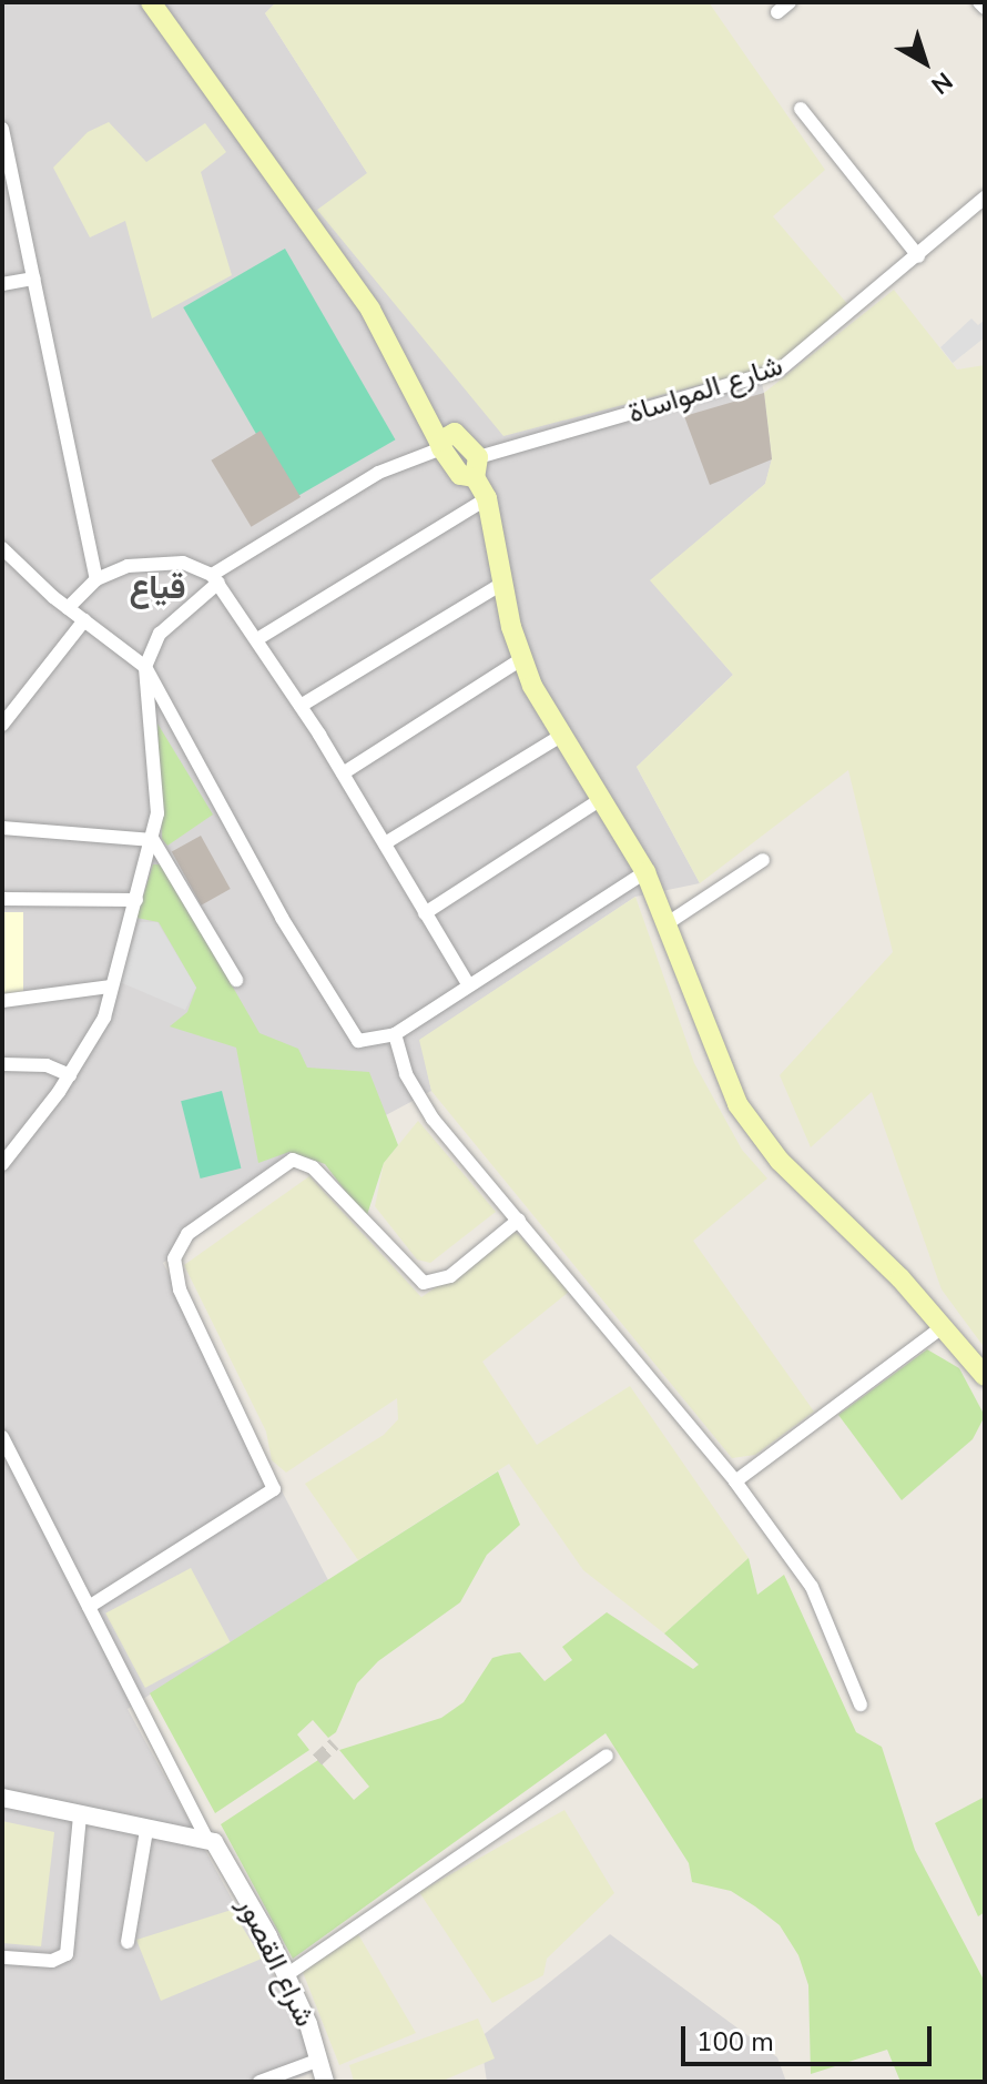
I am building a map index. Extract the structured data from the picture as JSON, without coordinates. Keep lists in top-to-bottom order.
{
  "streets": {
    "street": ["شارع المواساة", "شراع القصور"]
  },
  "districts": ["قياع"],
  "scale_bar": "100 m",
  "north": "bottom right"
}
